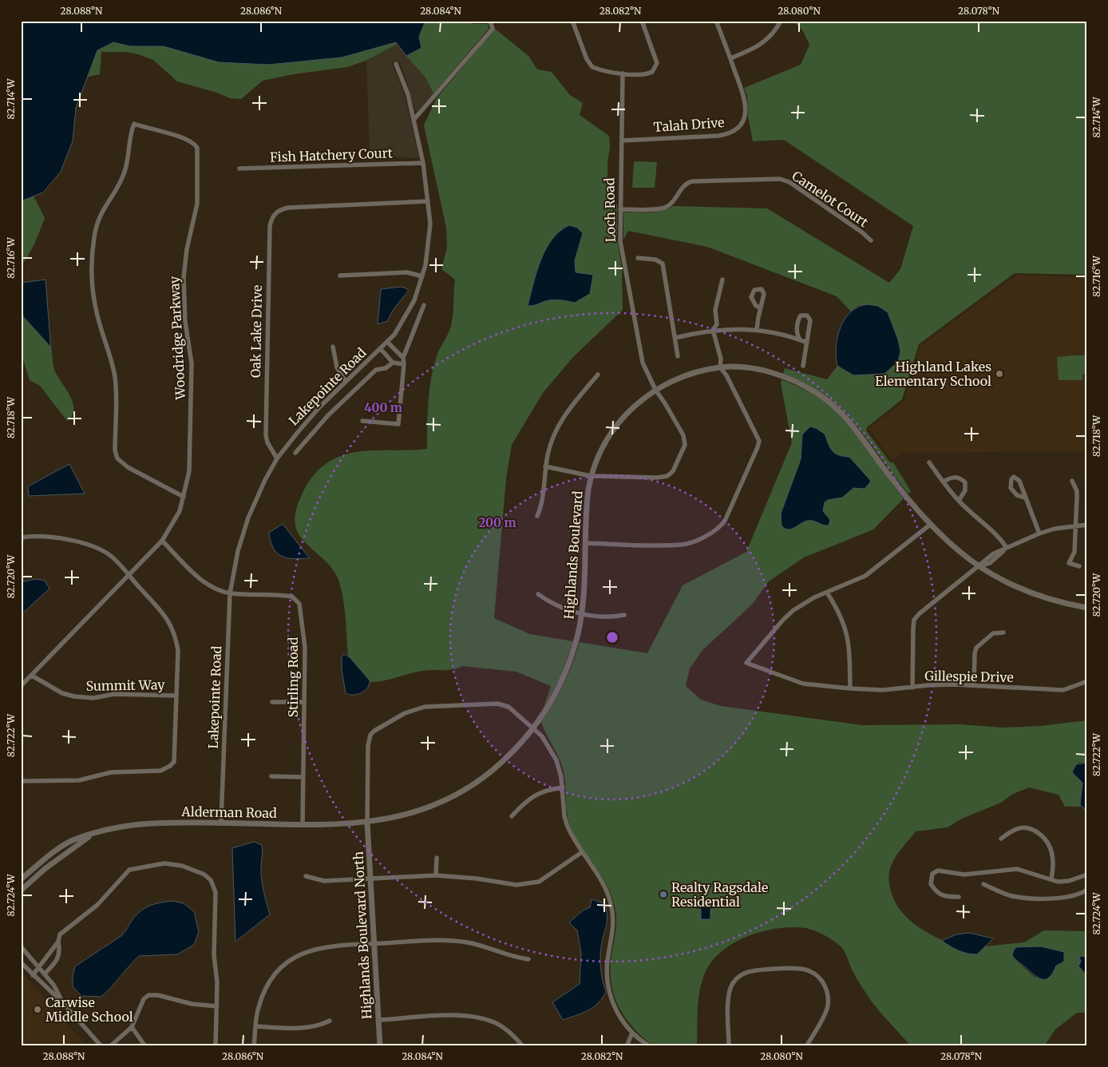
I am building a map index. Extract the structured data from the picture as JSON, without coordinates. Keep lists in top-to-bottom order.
{
  "streets": {
    "street": [
      "Talah Drive",
      "Fish Hatchery Court",
      "Camelot Court",
      "Loch Road",
      "Oak Lake Drive",
      "Woodridge Parkway",
      "Lakepointe Road",
      "Highlands Boulevard",
      "Gillespie Drive",
      "Stirling Road",
      "Summit Way",
      "Alderman Road",
      "Highlands Boulevard North"
    ]
  },
  "crossings": [
    ["Talah Drive", "Loch Road"],
    ["Fish Hatchery Court", "Lakepointe Road"],
    ["Camelot Court", "Loch Road"],
    ["Loch Road", "Highlands Boulevard"],
    ["Oak Lake Drive", "Lakepointe Road"],
    ["Woodridge Parkway", "Stirling Road"],
    ["Woodridge Parkway", "Summit Way"],
    ["Lakepointe Road", "Stirling Road"],
    ["Lakepointe Road", "Alderman Road"],
    ["Highlands Boulevard", "Alderman Road"],
    ["Highlands Boulevard", "Highlands Boulevard North"],
    ["Stirling Road", "Alderman Road"],
    ["Alderman Road", "Highlands Boulevard North"]
  ],
  "places": ["Highland Lakes Elementary School", "Realty Ragsdale Residential", "Carwise Middle School"],
  "coordinates": [
    "28.088°N",
    "28.086°N",
    "28.084°N",
    "28.082°N",
    "28.080°N",
    "28.078°N",
    "82.714°W",
    "82.716°W",
    "82.718°W",
    "82.720°W",
    "82.722°W",
    "82.724°W"
  ],
  "rings": ["400 m", "200 m"]
}
